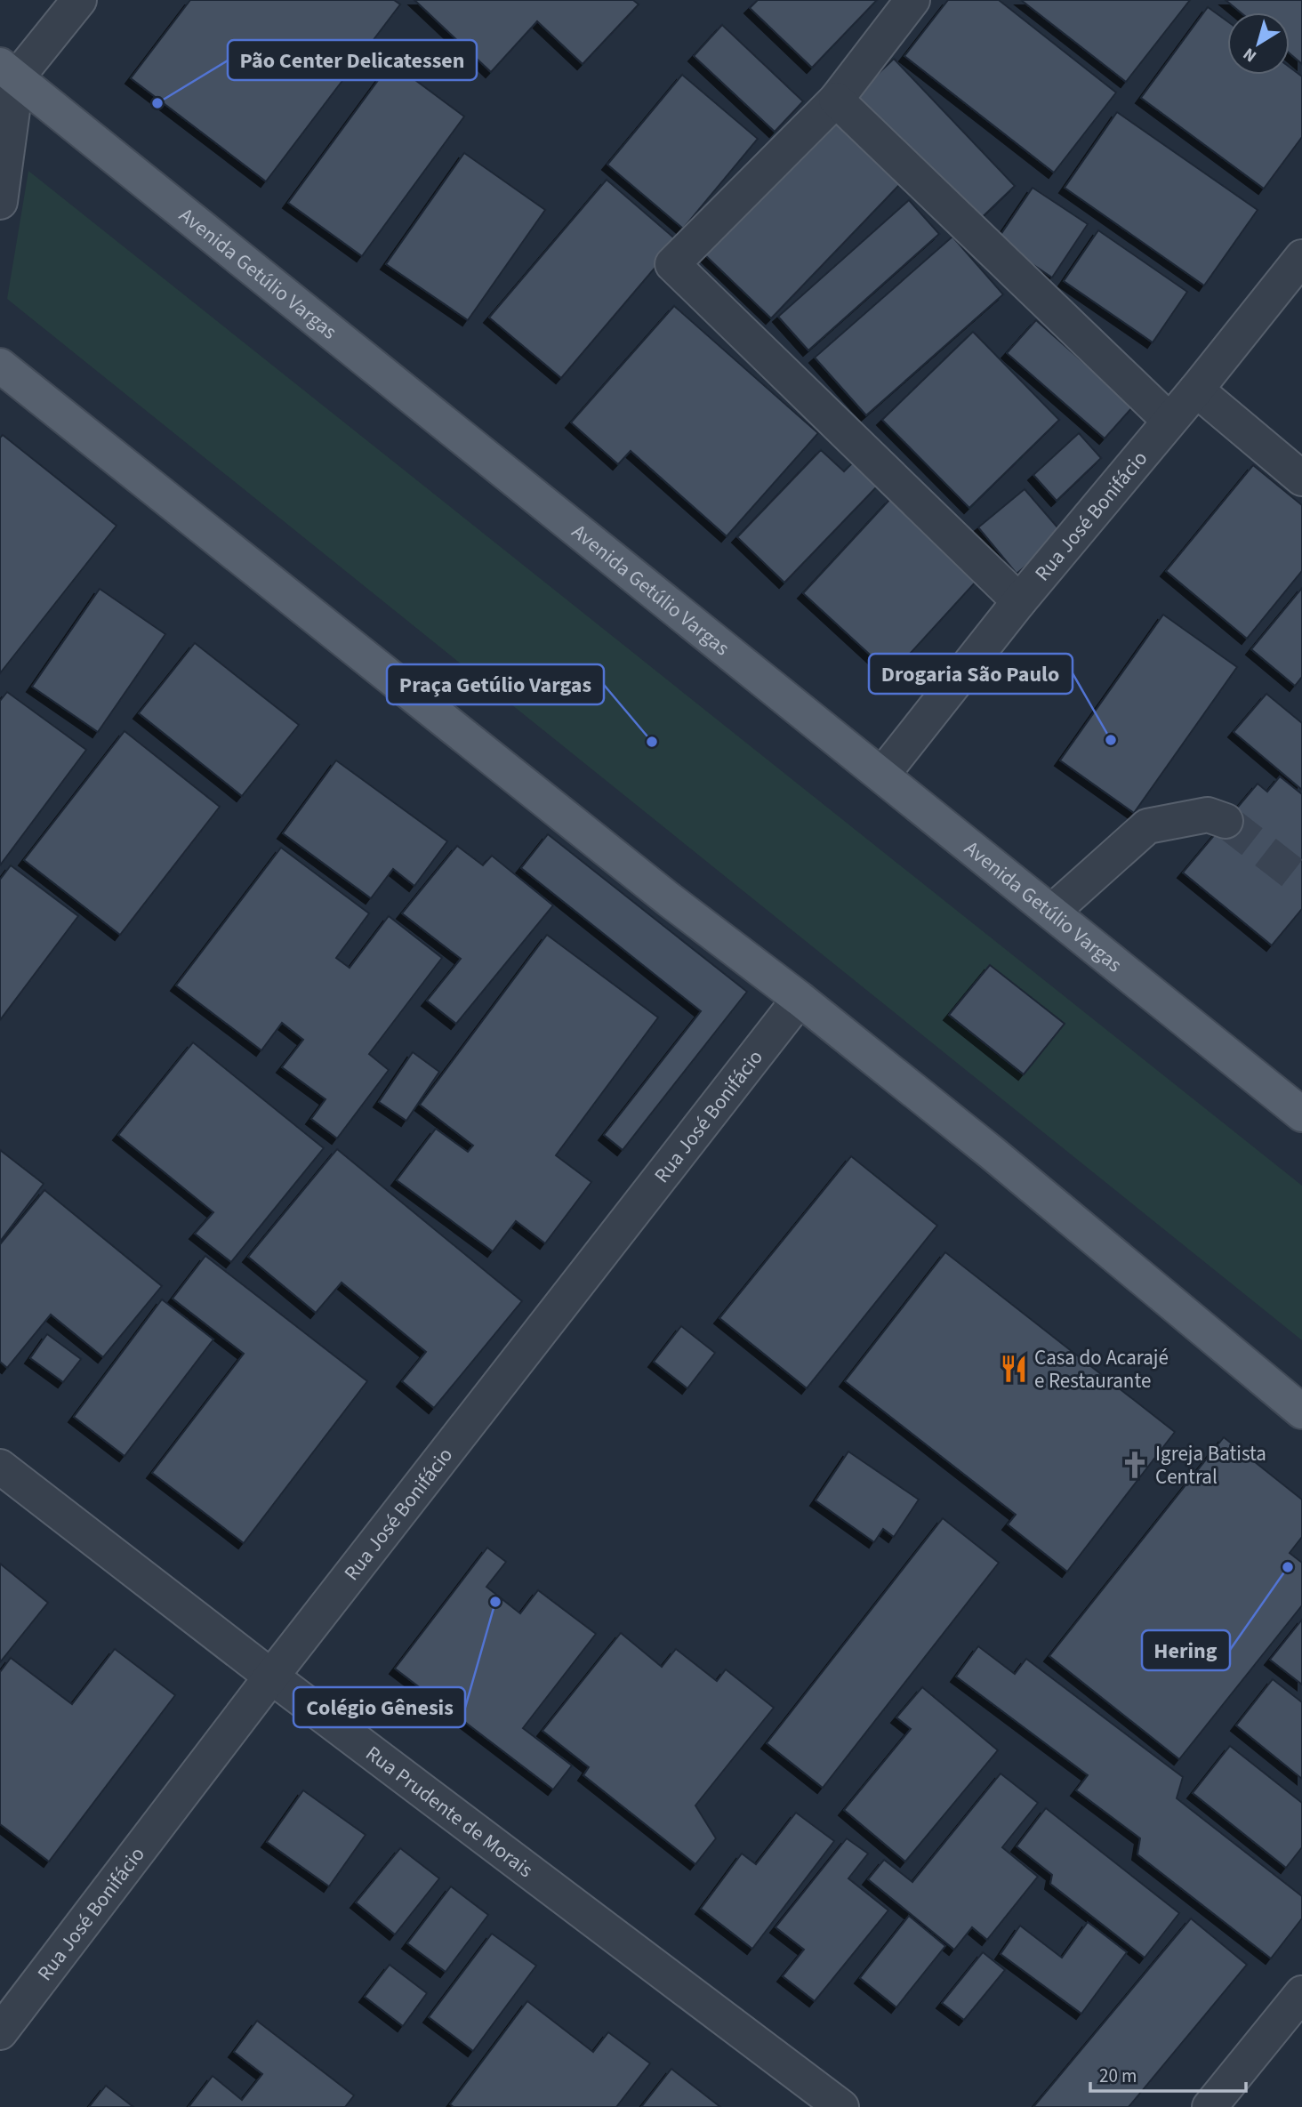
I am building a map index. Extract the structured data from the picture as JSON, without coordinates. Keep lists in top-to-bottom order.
{
  "streets": {
    "main road": ["Avenida Getúlio Vargas"],
    "street": ["Rua José Bonifácio", "Rua Prudente de Morais"]
  },
  "crossings": [
    ["Avenida Getúlio Vargas", "Rua José Bonifácio"],
    ["Rua José Bonifácio", "Rua Prudente de Morais"]
  ],
  "places": {
    "other": [
      "Pão Center Delicatessen",
      "Drogaria São Paulo",
      "Praça Getúlio Vargas",
      "Hering",
      "Colégio Gênesis"
    ],
    "restaurant": ["Casa do Acarajé e Restaurante"],
    "church": ["Igreja Batista Central"]
  },
  "scale_bar": "20 m",
  "north": "bottom left"
}
